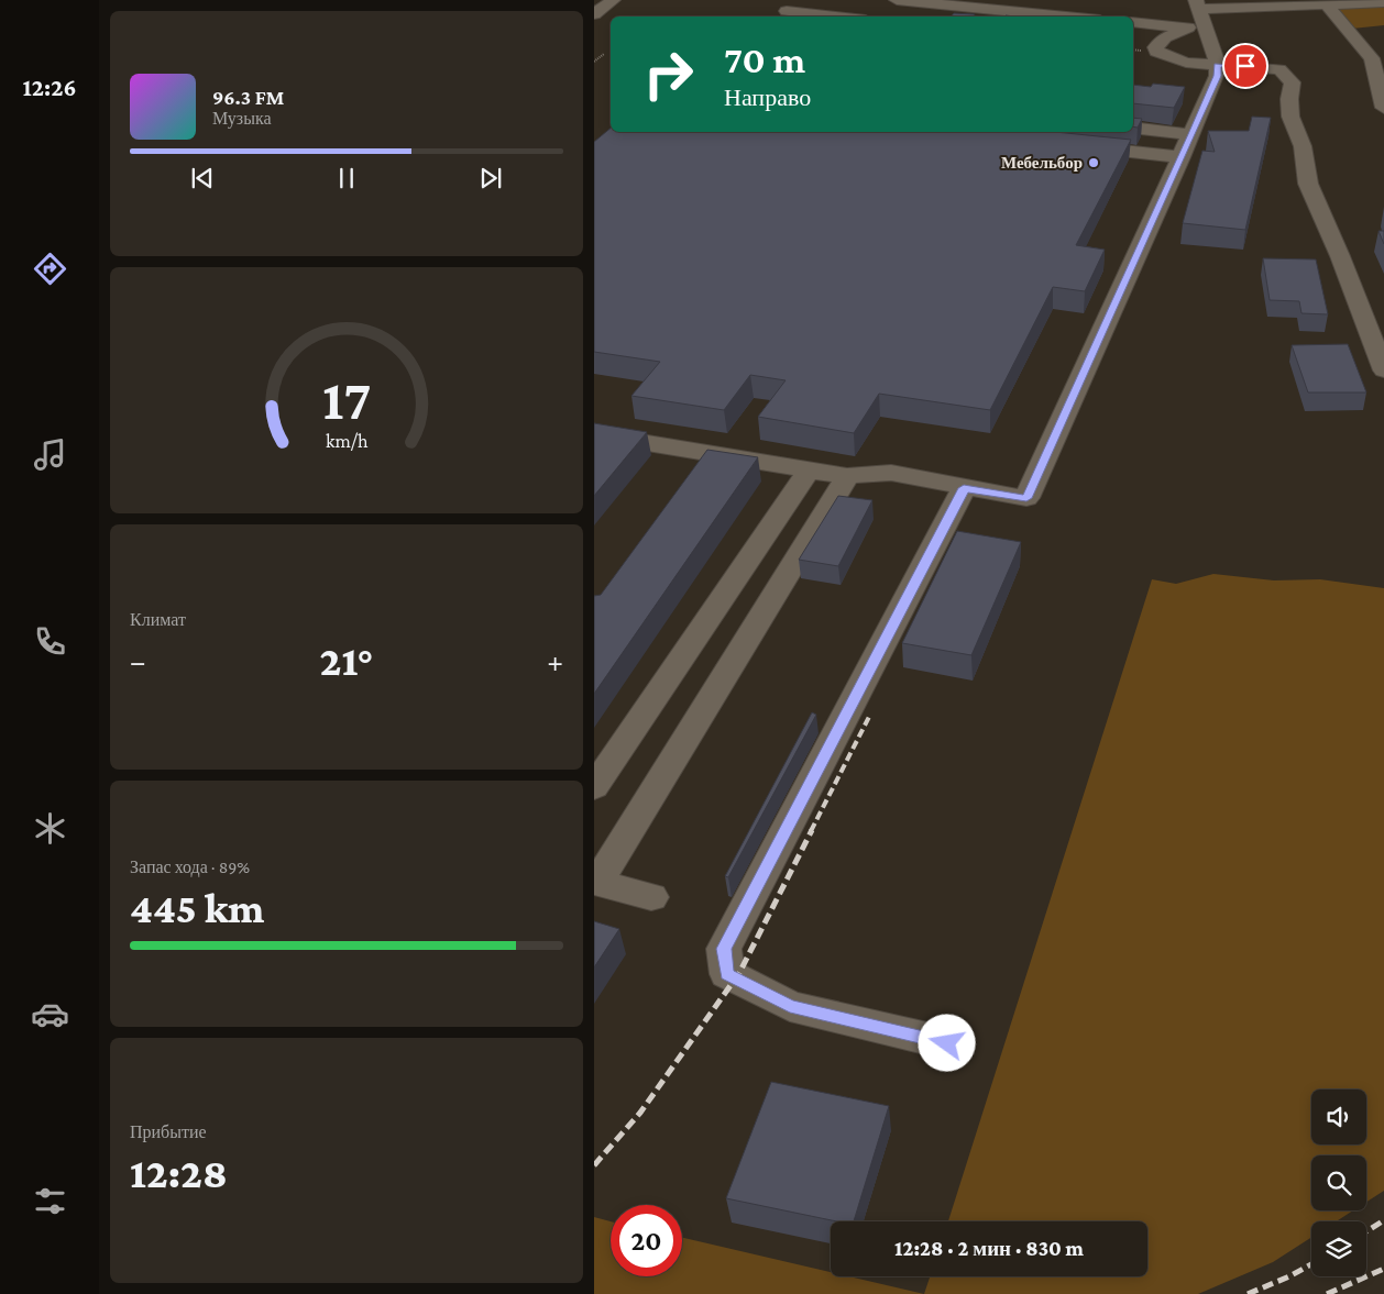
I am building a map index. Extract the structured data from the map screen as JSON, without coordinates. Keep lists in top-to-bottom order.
{
  "places": ["Мебельбор"],
  "page": {
    "tabs": "12:26",
    "turn": ["70 m", "Направо"],
    "song": ["96.3 FM", "Музыка"],
    "tile": [
      "Климат",
      ["Запас хода · 89%", "445 km"],
      ["Прибытие", "12:28"]
    ],
    "heat": ["−", "21°", "+"],
    "limit": "20",
    "trip": "12:28 · 2 мин · 830 m",
    "gauge": ["17", "km/h"]
  }
}
